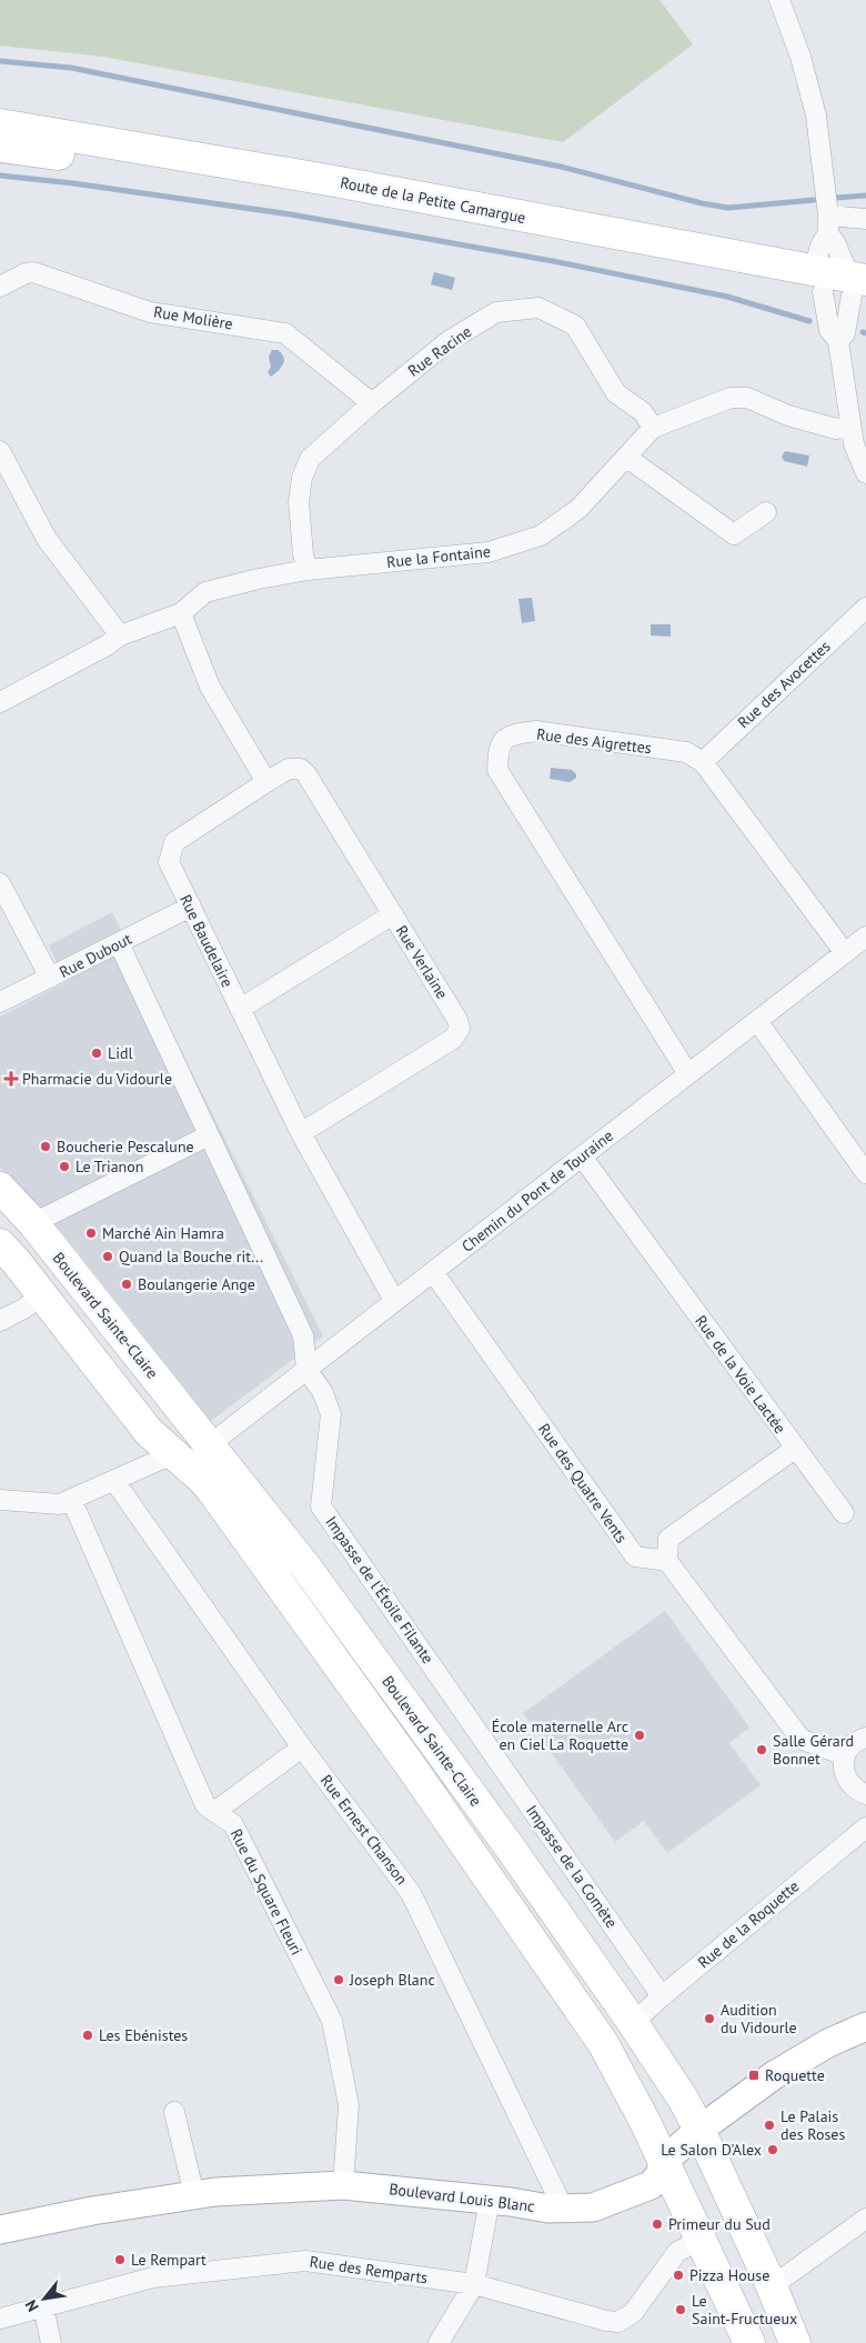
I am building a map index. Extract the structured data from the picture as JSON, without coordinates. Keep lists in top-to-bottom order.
{
  "streets": {
    "main road": ["Route de la Petite Camargue", "Boulevard Sainte-Claire", "Boulevard Louis Blanc"],
    "street": [
      "Rue Molière",
      "Rue Racine",
      "Rue la Fontaine",
      "Rue des Avocettes",
      "Rue des Aigrettes",
      "Rue Baudelaire",
      "Rue Dubout",
      "Rue Verlaine",
      "Chemin du Pont de Touraine",
      "Rue de la Voie Lactée",
      "Rue des Quatre Vents",
      "Impasse de l'Étoile Filante",
      "Rue Ernest Chanson",
      "Impasse de la Comète",
      "Rue du Square Fleuri",
      "Rue de la Roquette",
      "Rue des Remparts"
    ]
  },
  "crossings": [
    ["Rue Molière", "Rue Racine"],
    ["Rue Racine", "Rue la Fontaine"],
    ["Rue des Avocettes", "Rue des Aigrettes"],
    ["Rue des Aigrettes", "Chemin du Pont de Touraine"],
    ["Rue Baudelaire", "Rue Dubout"],
    ["Rue Baudelaire", "Rue Verlaine"],
    ["Rue Baudelaire", "Chemin du Pont de Touraine"],
    ["Chemin du Pont de Touraine", "Boulevard Sainte-Claire"],
    ["Chemin du Pont de Touraine", "Rue de la Voie Lactée"],
    ["Chemin du Pont de Touraine", "Rue des Quatre Vents"],
    ["Chemin du Pont de Touraine", "Impasse de l'Étoile Filante"],
    ["Boulevard Sainte-Claire", "Rue de la Roquette"],
    ["Boulevard Sainte-Claire", "Boulevard Louis Blanc"],
    ["Boulevard Sainte-Claire", "Rue des Remparts"],
    ["Rue de la Voie Lactée", "Rue des Quatre Vents"],
    ["Impasse de l'Étoile Filante", "Impasse de la Comète"],
    ["Rue Ernest Chanson", "Boulevard Louis Blanc"],
    ["Impasse de la Comète", "Rue de la Roquette"],
    ["Rue du Square Fleuri", "Boulevard Louis Blanc"]
  ],
  "places": {
    "other": [
      "Lidl",
      "Boucherie Pescalune",
      "Le Trianon",
      "Marché Ain Hamra",
      "Quand la Bouche rit...",
      "Boulangerie Ange",
      "École maternelle Arc en Ciel La Roquette",
      "Salle Gérard Bonnet",
      "Joseph Blanc",
      "Audition du Vidourle",
      "Les Ebénistes",
      "Le Palais des Roses",
      "Le Salon D'Alex",
      "Primeur du Sud",
      "Le Rempart",
      "Pizza House",
      "Le Saint-Fructueux"
    ],
    "health": ["Pharmacie du Vidourle"],
    "transit": ["Roquette"]
  },
  "north": "bottom left"
}
